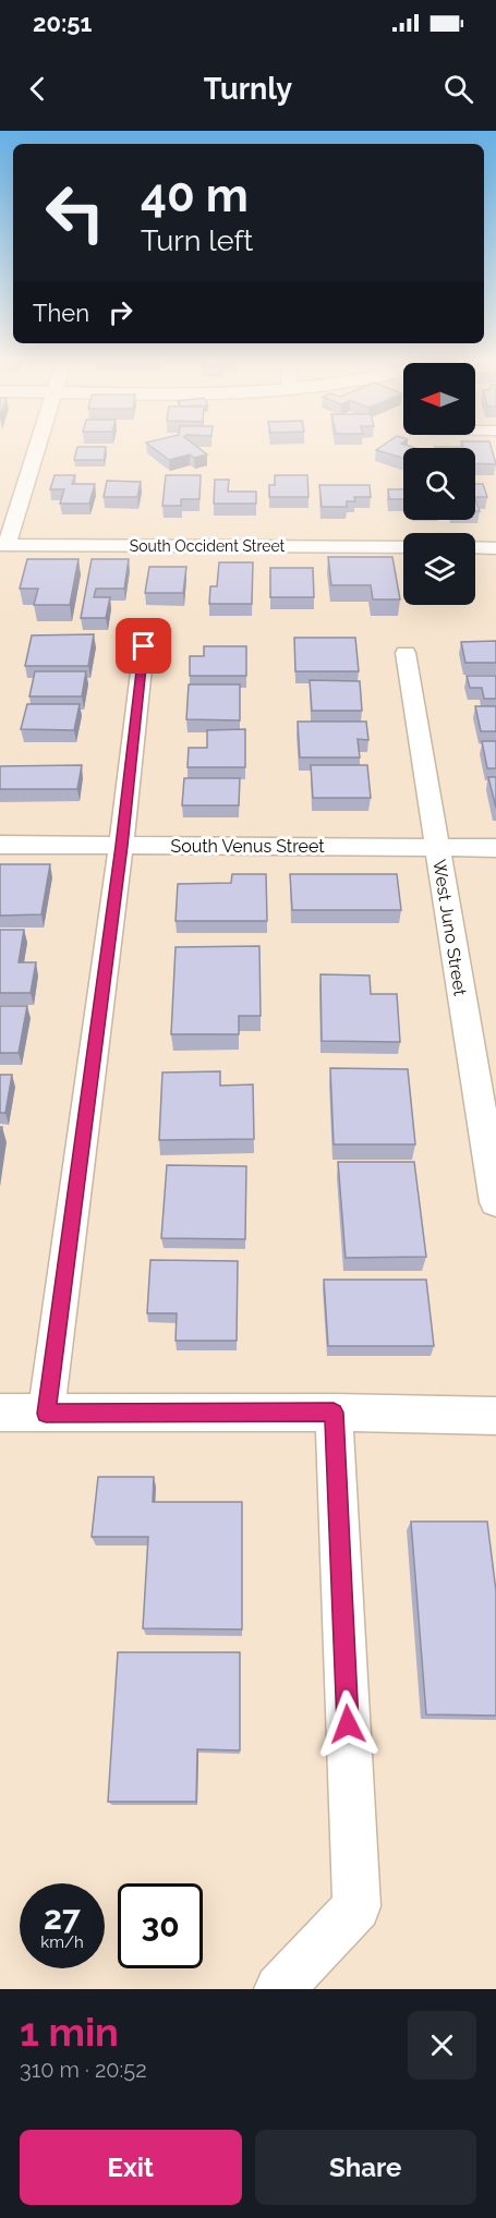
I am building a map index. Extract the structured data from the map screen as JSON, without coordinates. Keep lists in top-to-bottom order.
{
  "streets": {
    "street": ["South Occident Street", "South Venus Street", "West Juno Street"]
  },
  "crossings": [
    ["South Venus Street", "West Juno Street"]
  ],
  "north": "left",
  "page": {
    "status": "20:51",
    "header": "Turnly",
    "turn": ["40 m", "Turn left"],
    "then": "Then",
    "speed": "27 km/h",
    "limit": "30",
    "heading": ["1 min", "310 m · 20:52"],
    "buttons": ["Exit", "Share"]
  }
}
